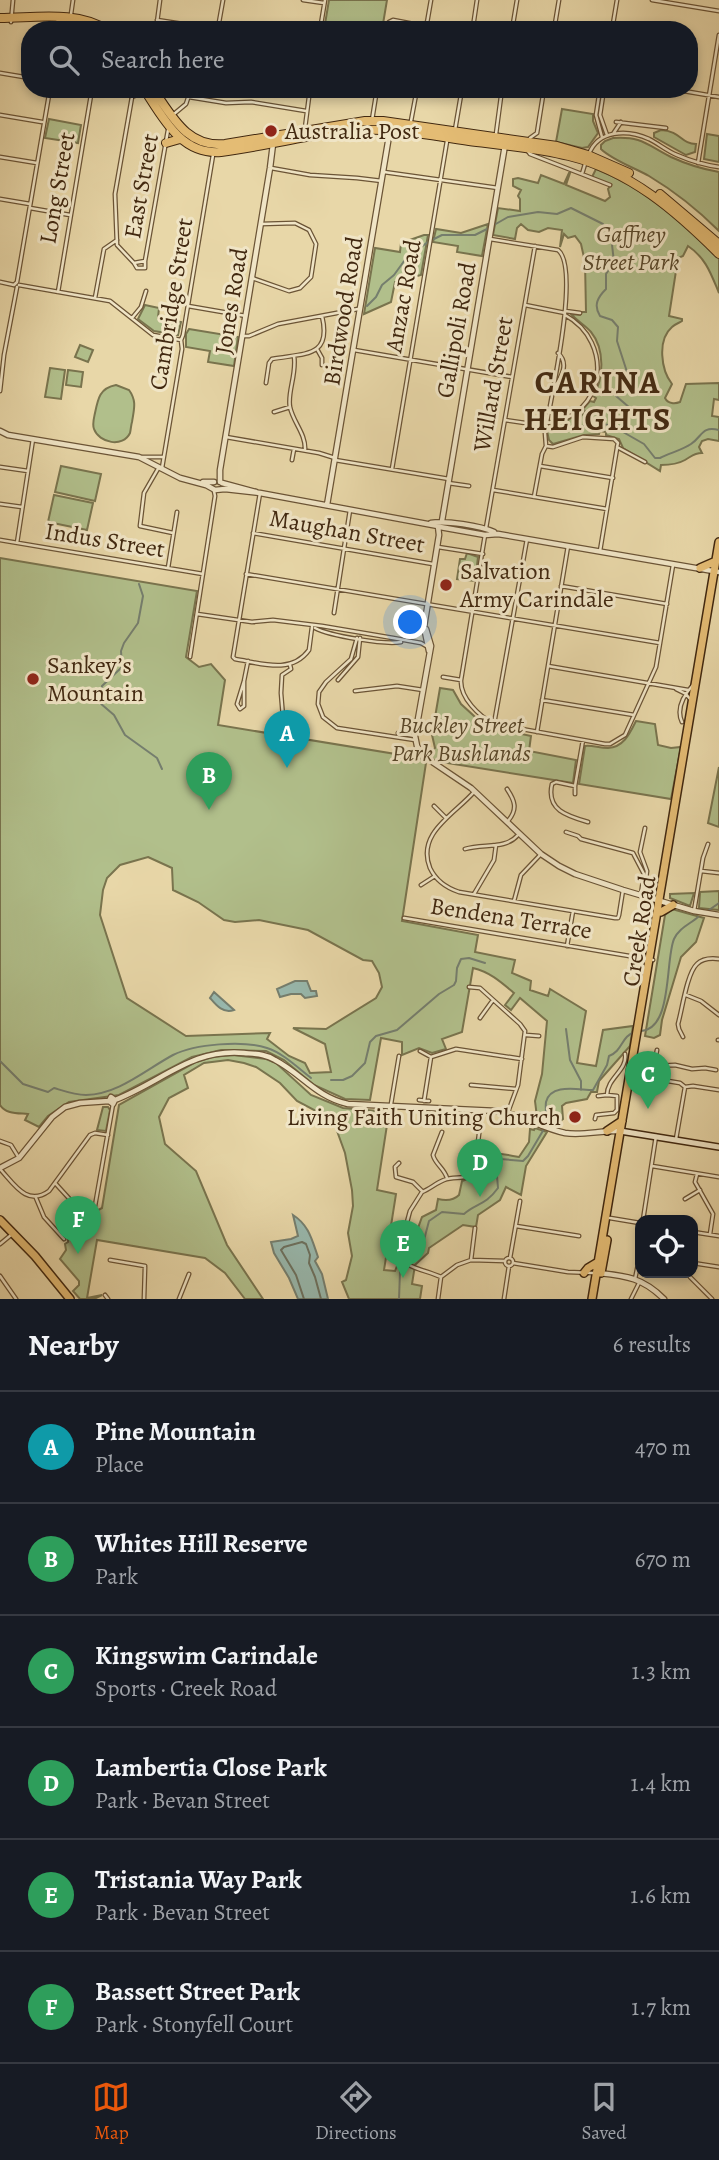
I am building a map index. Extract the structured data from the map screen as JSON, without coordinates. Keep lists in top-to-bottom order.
{
  "streets": {
    "main road": ["Creek Road"],
    "street": [
      "East Street",
      "Long Street",
      "Anzac Road",
      "Jones Road",
      "Cambridge Street",
      "Birdwood Road",
      "Gallipoli Road",
      "Willard Street",
      "Maughan Street",
      "Indus Street",
      "Bendena Terrace"
    ]
  },
  "crossings": [
    ["Gallipoli Road", "Maughan Street"],
    ["Bendena Terrace", "Creek Road"]
  ],
  "districts": ["CARINA HEIGHTS"],
  "parks": ["Gaffney Street Park", "Buckley Street Park Bushlands"],
  "places": [
    "Australia Post",
    "Salvation Army Carindale",
    "Sankey’s Mountain",
    "Living Faith Uniting Church"
  ],
  "page": {
    "search": "Search here",
    "pins": [
      "A",
      "B",
      "C",
      "D",
      "F",
      "E"
    ],
    "heading": ["Nearby", "6 results"],
    "list": [
      {
        "mark": "A",
        "name": "Pine Mountain",
        "note": "Place",
        "value": "470 m"
      },
      {
        "mark": "B",
        "name": "Whites Hill Reserve",
        "note": "Park",
        "value": "670 m"
      },
      {
        "mark": "C",
        "name": "Kingswim Carindale",
        "note": "Sports · Creek Road",
        "value": "1.3 km"
      },
      {
        "mark": "D",
        "name": "Lambertia Close Park",
        "note": "Park · Bevan Street",
        "value": "1.4 km"
      },
      {
        "mark": "E",
        "name": "Tristania Way Park",
        "note": "Park · Bevan Street",
        "value": "1.6 km"
      },
      {
        "mark": "F",
        "name": "Bassett Street Park",
        "note": "Park · Stonyfell Court",
        "value": "1.7 km"
      }
    ],
    "nav": ["Map", "Directions", "Saved"]
  }
}
